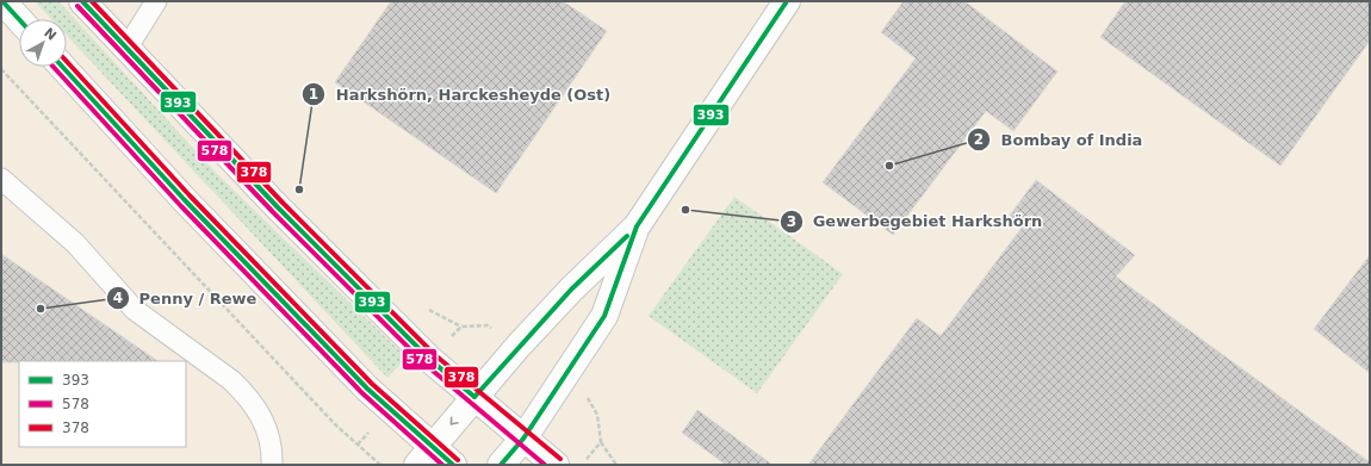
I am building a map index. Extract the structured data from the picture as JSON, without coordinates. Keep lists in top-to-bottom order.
{
  "places": [
    "Bombay of India",
    "Harkshörn, Harckesheyde (Ost)",
    "Gewerbegebiet Harkshörn",
    "Penny / Rewe"
  ],
  "lines": ["transit line 393", "transit line 378", "transit line 578"],
  "legend": ["393", "578", "378"],
  "north": "top right"
}
